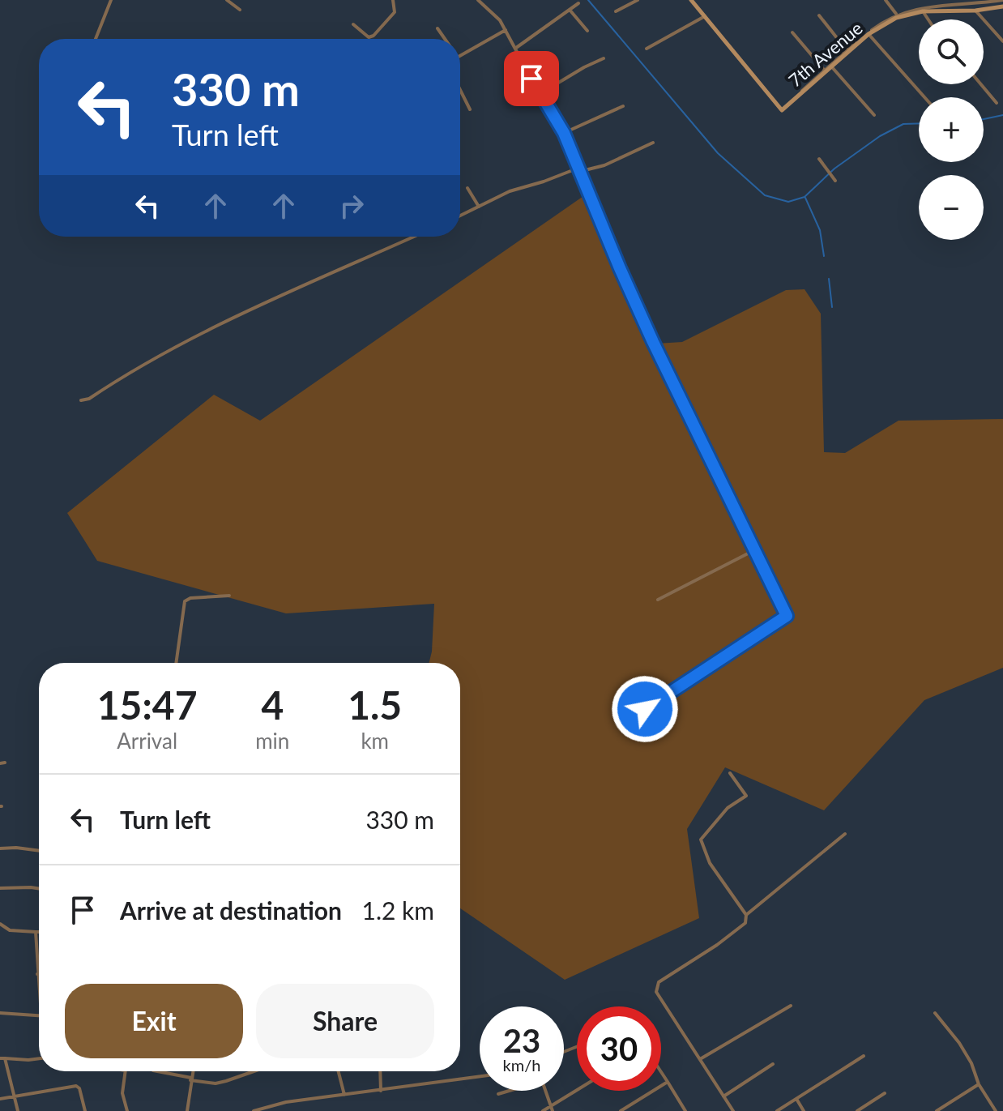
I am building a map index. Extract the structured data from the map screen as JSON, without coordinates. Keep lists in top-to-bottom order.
{
  "streets": {
    "main road": ["7th Avenue"]
  },
  "page": {
    "map_buttons": ["+", "−"],
    "turn": ["330 m", "Turn left"],
    "eta": [
      "15:47",
      "Arrival",
      "4",
      "min",
      "1.5",
      "km"
    ],
    "list": [
      {
        "name": "Turn left",
        "value": "330 m"
      },
      {
        "name": "Arrive at destination",
        "value": "1.2 km"
      }
    ],
    "buttons": ["Exit", "Share"],
    "speed": "23 km/h",
    "limit": "30"
  }
}
